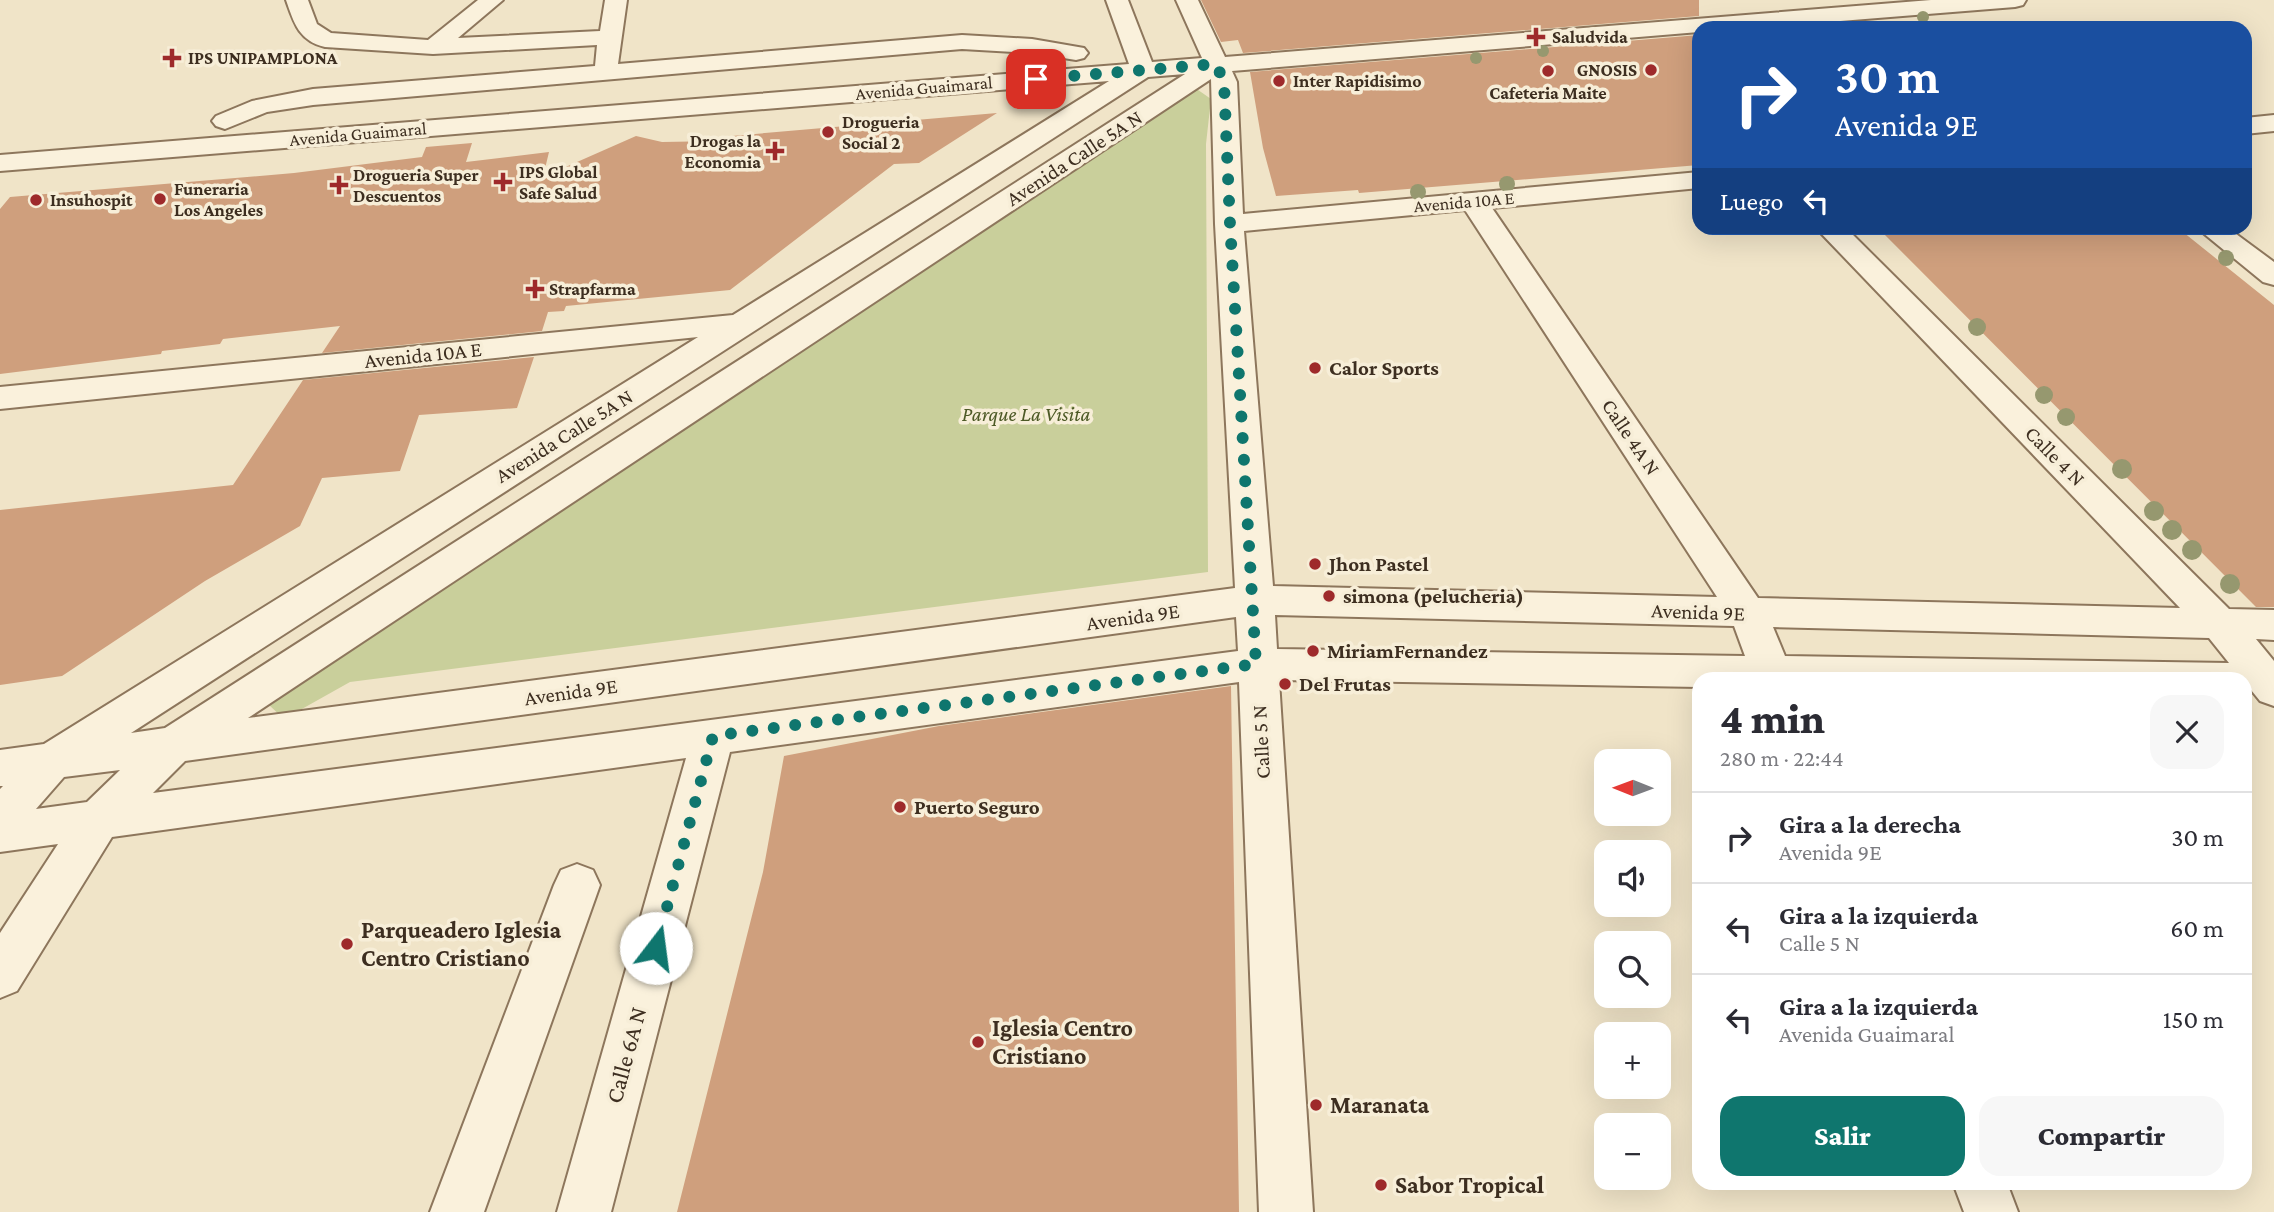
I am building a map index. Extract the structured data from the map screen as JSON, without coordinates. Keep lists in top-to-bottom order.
{
  "streets": {
    "street": [
      "Avenida Guaimaral",
      "Avenida Calle 5A N",
      "Avenida 10A E",
      "Calle 4A N",
      "Calle 4 N",
      "Avenida 9E",
      "Calle 5 N",
      "Calle 6A N"
    ]
  },
  "crossings": [
    ["Avenida Guaimaral", "Avenida Calle 5A N"],
    ["Avenida Guaimaral", "Calle 5 N"],
    ["Avenida Calle 5A N", "Avenida 10A E"],
    ["Avenida Calle 5A N", "Avenida 9E"],
    ["Avenida Calle 5A N", "Calle 5 N"],
    ["Avenida 10A E", "Calle 4A N"],
    ["Avenida 10A E", "Calle 5 N"],
    ["Calle 4A N", "Avenida 9E"],
    ["Calle 4 N", "Avenida 9E"],
    ["Avenida 9E", "Calle 5 N"]
  ],
  "parks": ["Parque La Visita"],
  "places": {
    "health": [
      "Saludvida",
      "IPS UNIPAMPLONA",
      "Drogas la Economia",
      "IPS Global Safe Salud",
      "Drogueria Super Descuentos",
      "Strapfarma"
    ],
    "other": [
      "GNOSIS",
      "Cafeteria Maite",
      "Inter Rapidisimo",
      "Drogueria Social 2",
      "Funeraria Los Angeles",
      "Insuhospit",
      "Calor Sports",
      "Jhon Pastel",
      "simona (pelucheria)",
      "MiriamFernandez",
      "Del Frutas",
      "Puerto Seguro",
      "Parqueadero Iglesia Centro Cristiano",
      "Iglesia Centro Cristiano",
      "Maranata",
      "Sabor Tropical"
    ]
  },
  "north": "left",
  "page": {
    "turn": ["30 m", "Avenida 9E"],
    "then": "Luego",
    "heading": ["4 min", "280 m · 22:44"],
    "map_buttons": ["+", "−"],
    "list": [
      {
        "name": "Gira a la derecha",
        "note": "Avenida 9E",
        "value": "30 m"
      },
      {
        "name": "Gira a la izquierda",
        "note": "Calle 5 N",
        "value": "60 m"
      },
      {
        "name": "Gira a la izquierda",
        "note": "Avenida Guaimaral",
        "value": "150 m"
      }
    ],
    "buttons": ["Salir", "Compartir"]
  }
}
